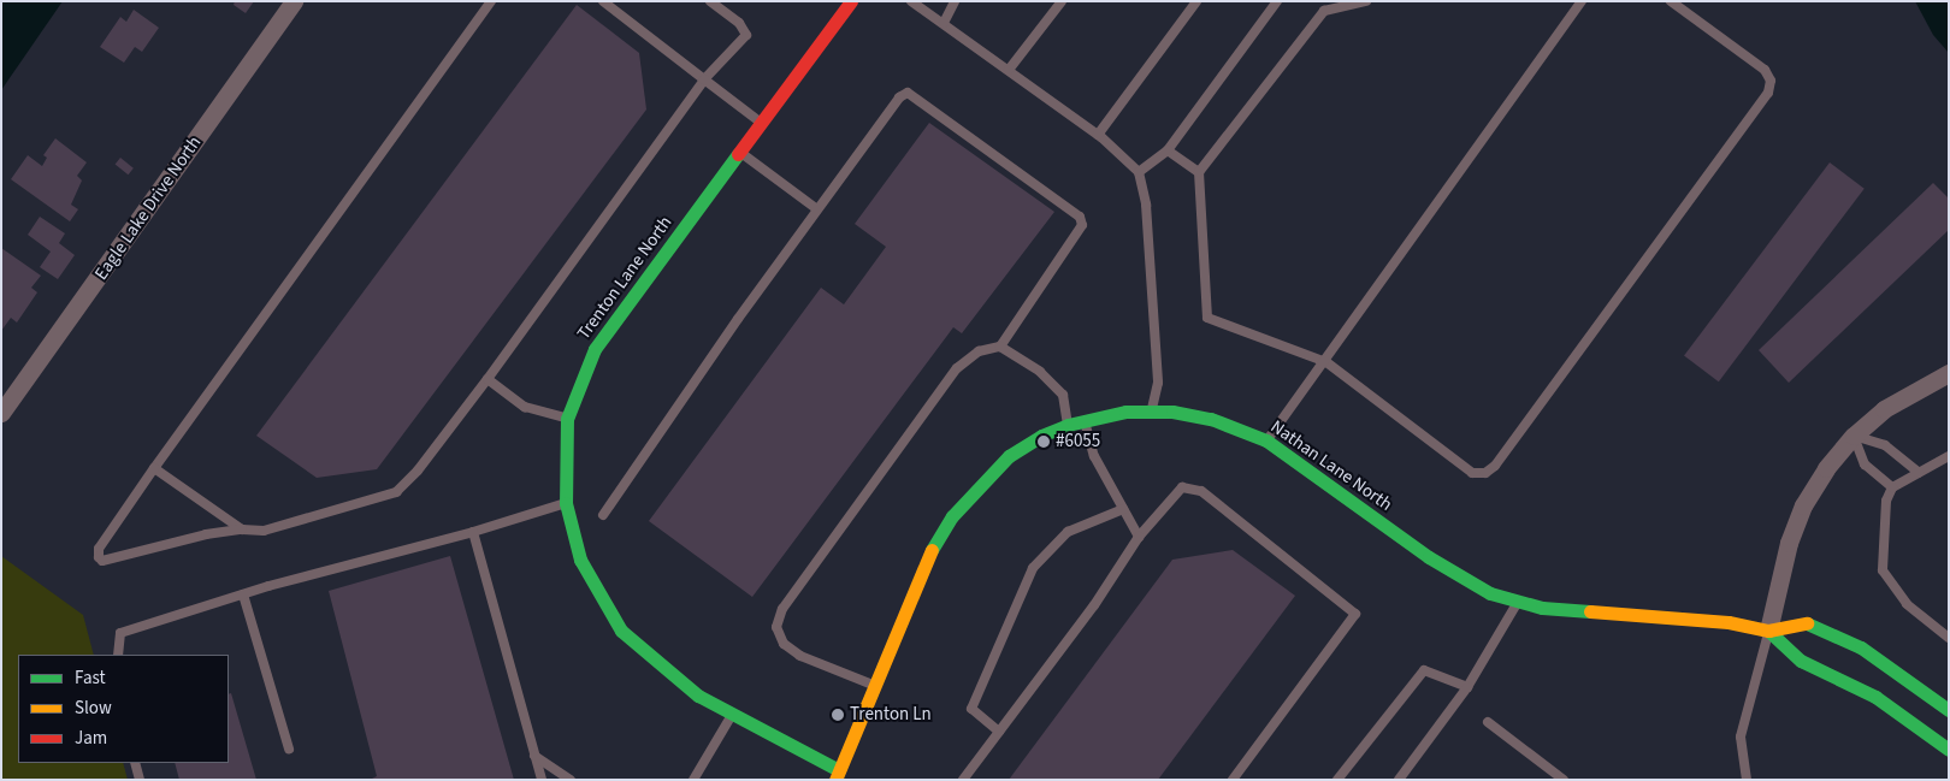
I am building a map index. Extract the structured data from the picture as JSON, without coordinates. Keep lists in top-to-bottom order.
{
  "streets": {
    "street": ["Eagle Lake Drive North", "Trenton Lane North", "Nathan Lane North"]
  },
  "crossings": [
    ["Trenton Lane North", "Nathan Lane North"]
  ],
  "places": ["#6055", "Trenton Ln"],
  "legend": ["Fast", "Slow", "Jam"]
}
